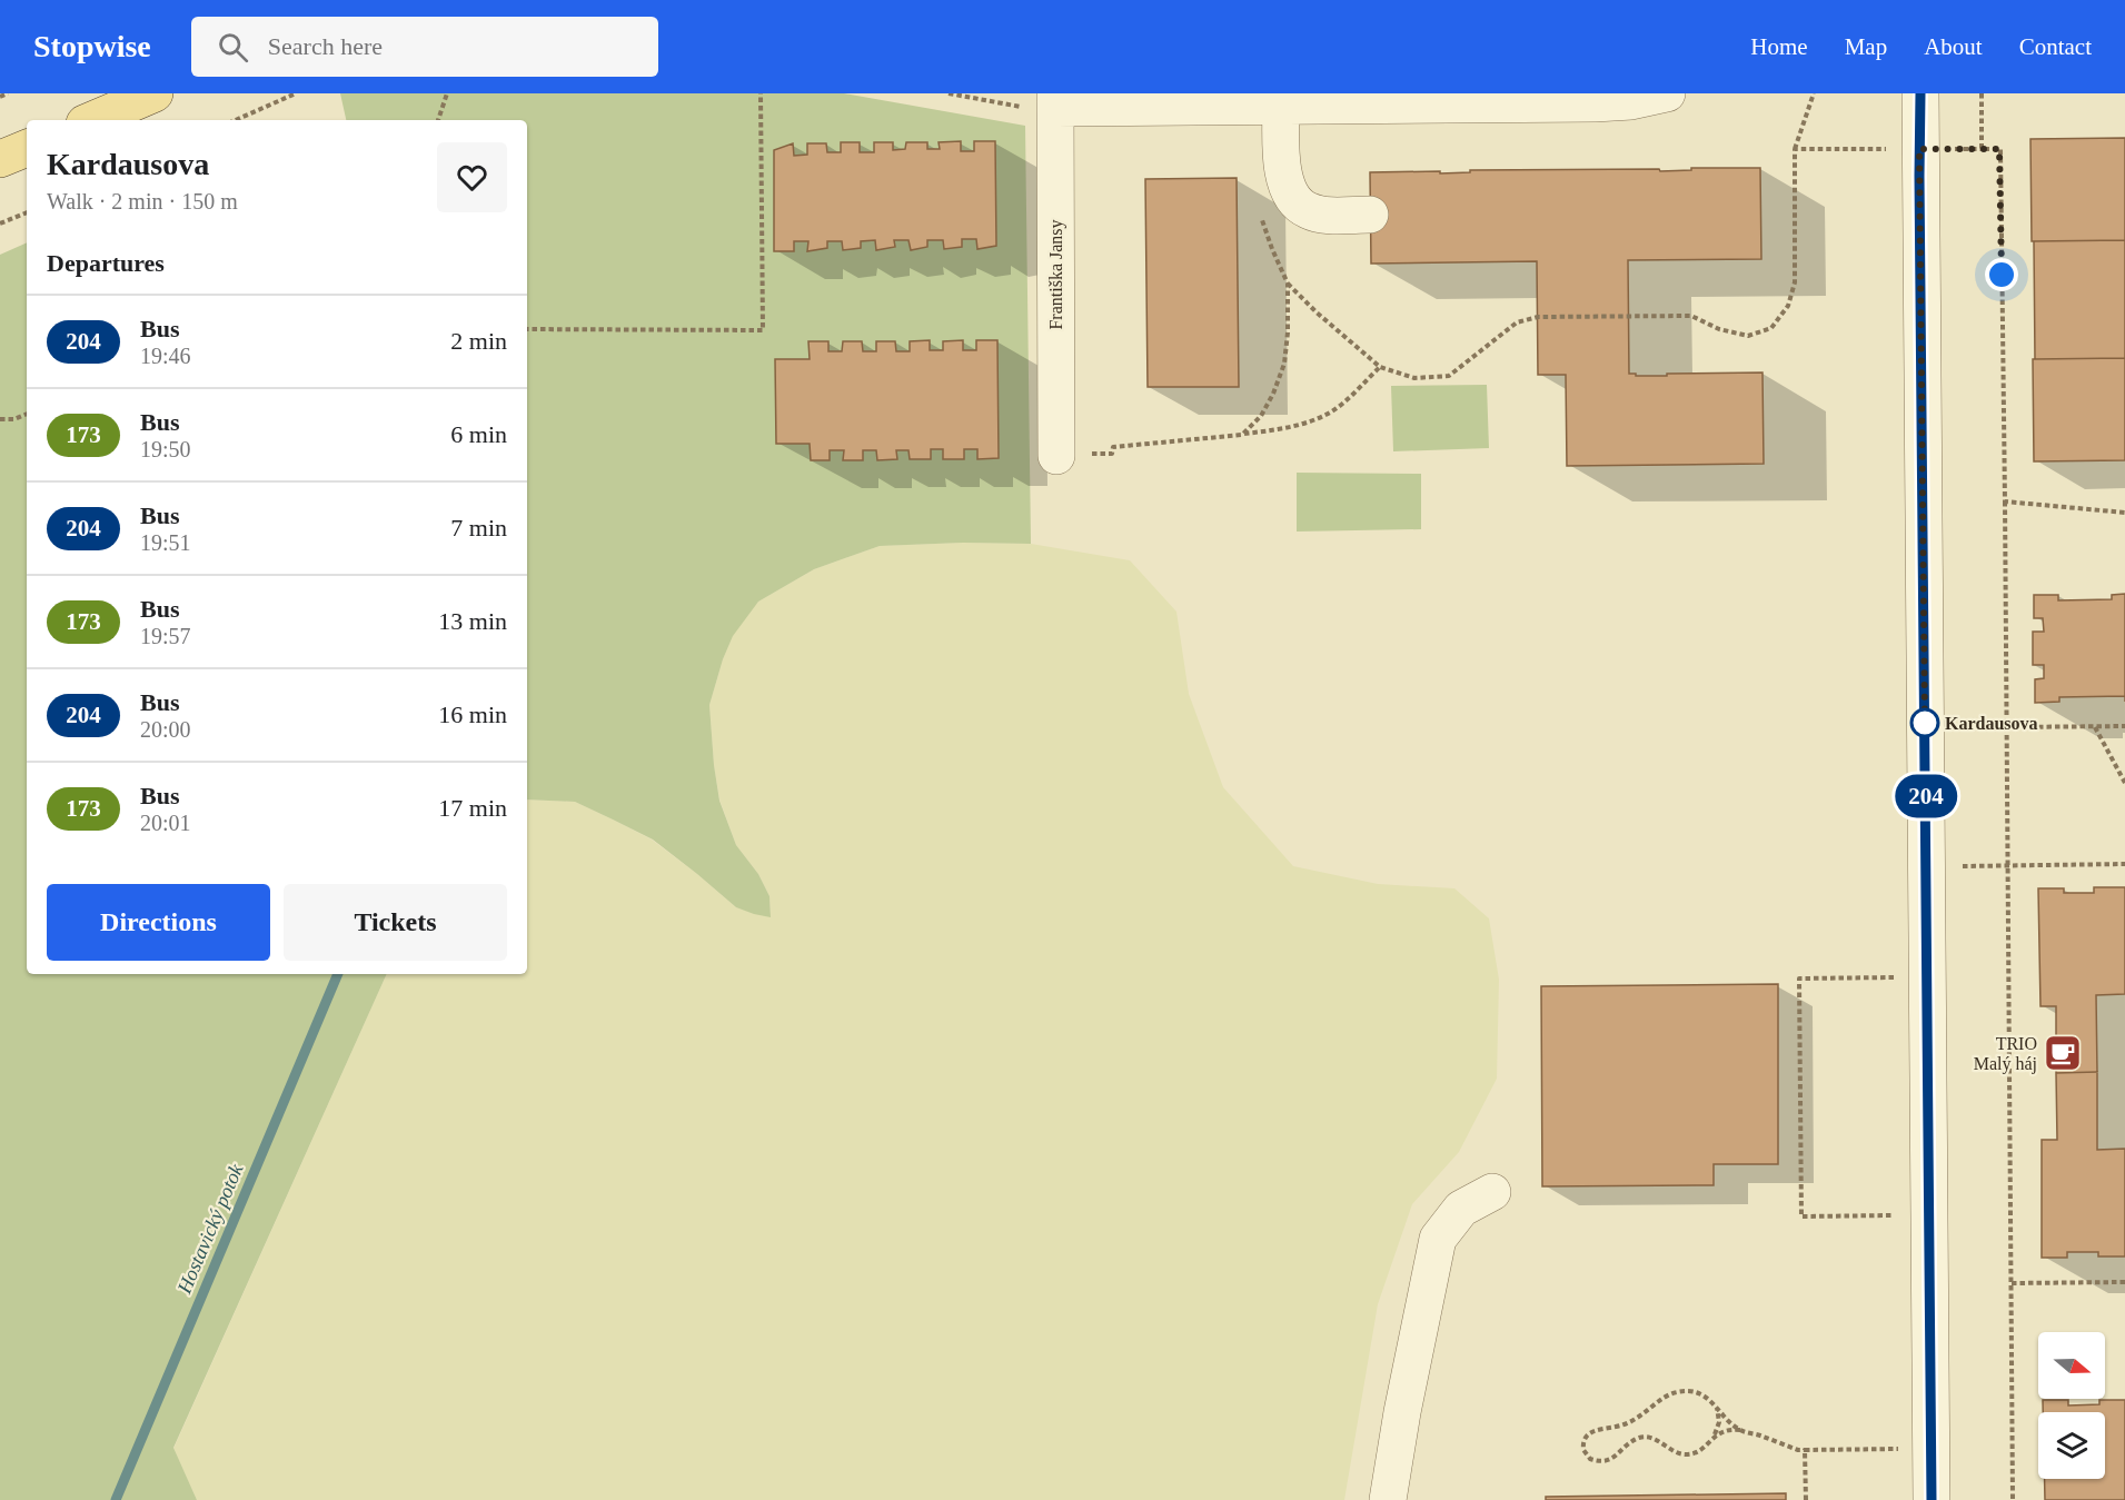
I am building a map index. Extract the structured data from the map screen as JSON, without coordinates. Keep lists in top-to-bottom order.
{
  "streets": {
    "street": ["Františka Jansy"]
  },
  "water": ["Hostavický potok"],
  "places": {
    "other": ["Kardausova"],
    "cafe": ["TRIO Malý háj"]
  },
  "lines": ["bus line 204"],
  "north": "right",
  "page": {
    "header": "Stopwise",
    "search": "Search here",
    "nav": [
      "Home",
      "Map",
      "About",
      "Contact"
    ],
    "on_map": "204",
    "heading": [
      ["Kardausova", "Walk · 2 min · 150 m"],
      "Departures"
    ],
    "list": [
      {
        "mark": "204",
        "name": "Bus",
        "note": "19:46",
        "value": "2 min"
      },
      {
        "mark": "173",
        "name": "Bus",
        "note": "19:50",
        "value": "6 min"
      },
      {
        "mark": "204",
        "name": "Bus",
        "note": "19:51",
        "value": "7 min"
      },
      {
        "mark": "173",
        "name": "Bus",
        "note": "19:57",
        "value": "13 min"
      },
      {
        "mark": "204",
        "name": "Bus",
        "note": "20:00",
        "value": "16 min"
      },
      {
        "mark": "173",
        "name": "Bus",
        "note": "20:01",
        "value": "17 min"
      }
    ],
    "buttons": ["Directions", "Tickets"]
  }
}
